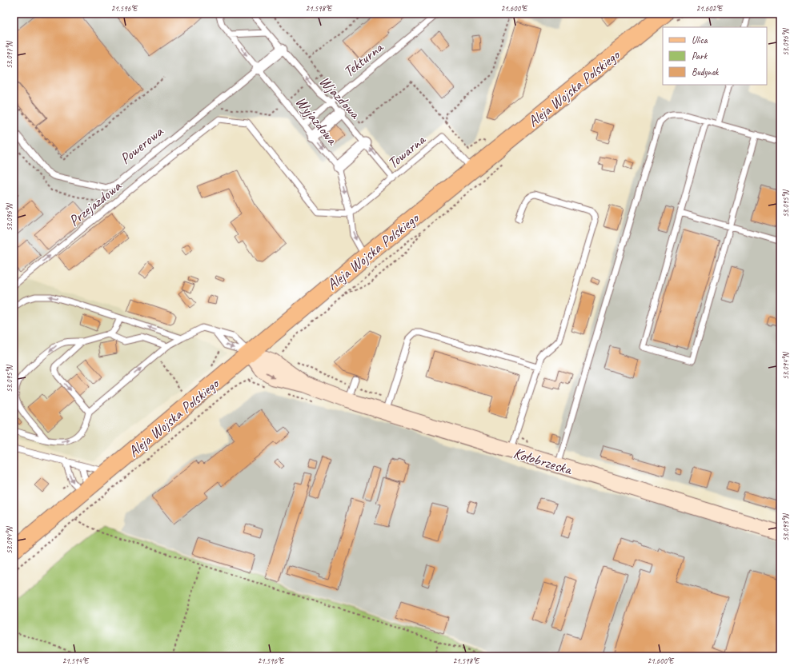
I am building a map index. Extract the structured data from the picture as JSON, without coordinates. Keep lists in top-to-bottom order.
{
  "streets": {
    "main road": ["Aleja Wojska Polskiego"],
    "street": ["Powerowa", "Kołobrzeska"],
    "lane": [
      "Tekturna",
      "Wjazdowa",
      "Wyjazdowa",
      "Towarna",
      "Przejazdowa"
    ]
  },
  "crossings": [
    ["Tekturna", "Wjazdowa"],
    ["Tekturna", "Wyjazdowa"],
    ["Aleja Wojska Polskiego", "Wyjazdowa"],
    ["Aleja Wojska Polskiego", "Towarna"],
    ["Aleja Wojska Polskiego", "Kołobrzeska"],
    ["Wjazdowa", "Powerowa"],
    ["Wjazdowa", "Towarna"],
    ["Wyjazdowa", "Powerowa"],
    ["Wyjazdowa", "Towarna"],
    ["Wyjazdowa", "Przejazdowa"],
    ["Towarna", "Przejazdowa"]
  ],
  "one_way": ["Wjazdowa", "Wyjazdowa"],
  "legend": ["Ulica", "Park", "Budynek"],
  "coordinates": [
    "21.596°E",
    "21.598°E",
    "21.600°E",
    "21.602°E",
    "53.096°N",
    "53.097°N",
    "53.095°N",
    "53.094°N",
    "53.093°N",
    "21.594°E"
  ]
}
